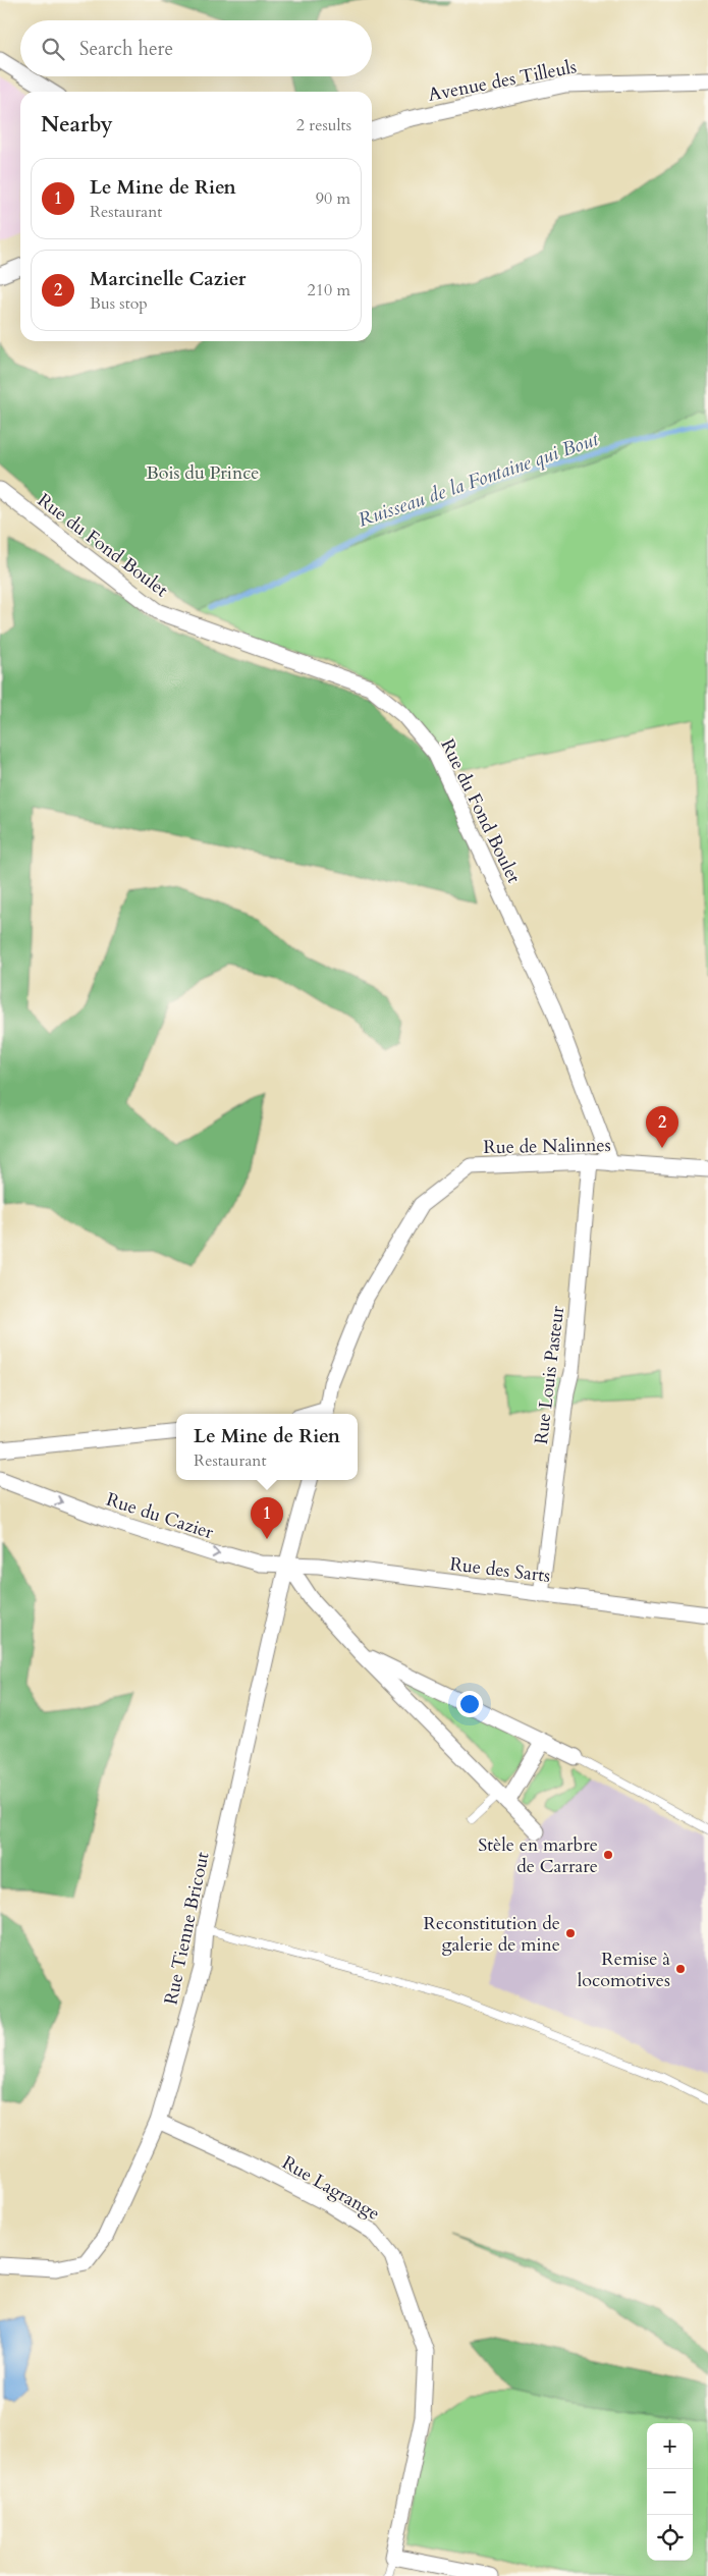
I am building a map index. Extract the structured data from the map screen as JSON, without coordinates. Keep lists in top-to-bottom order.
{
  "streets": {
    "street": [
      "Avenue des Tilleuls",
      "Rue du Fond Boulet",
      "Rue de Nalinnes",
      "Rue Louis Pasteur",
      "Rue du Cazier",
      "Rue des Sarts",
      "Rue Tienne Bricout",
      "Rue Lagrange"
    ]
  },
  "crossings": [
    ["Rue du Fond Boulet", "Rue de Nalinnes"],
    ["Rue de Nalinnes", "Rue Louis Pasteur"],
    ["Rue Louis Pasteur", "Rue des Sarts"],
    ["Rue du Cazier", "Rue des Sarts"],
    ["Rue du Cazier", "Rue Tienne Bricout"],
    ["Rue des Sarts", "Rue Tienne Bricout"],
    ["Rue Tienne Bricout", "Rue Lagrange"]
  ],
  "water": ["Ruisseau de la Fontaine qui Bout"],
  "parks": ["Bois du Prince"],
  "places": ["Stèle en marbre de Carrare", "Reconstitution de galerie de mine", "Remise à locomotives"],
  "page": {
    "search": "Search here",
    "heading": ["Nearby", "2 results"],
    "list": [
      {
        "mark": "1",
        "name": "Le Mine de Rien",
        "note": "Restaurant",
        "value": "90 m"
      },
      {
        "mark": "2",
        "name": "Marcinelle Cazier",
        "note": "Bus stop",
        "value": "210 m"
      }
    ],
    "pins": ["2", "1"],
    "popup": ["Le Mine de Rien", "Restaurant"],
    "map_buttons": ["+", "−"]
  }
}
